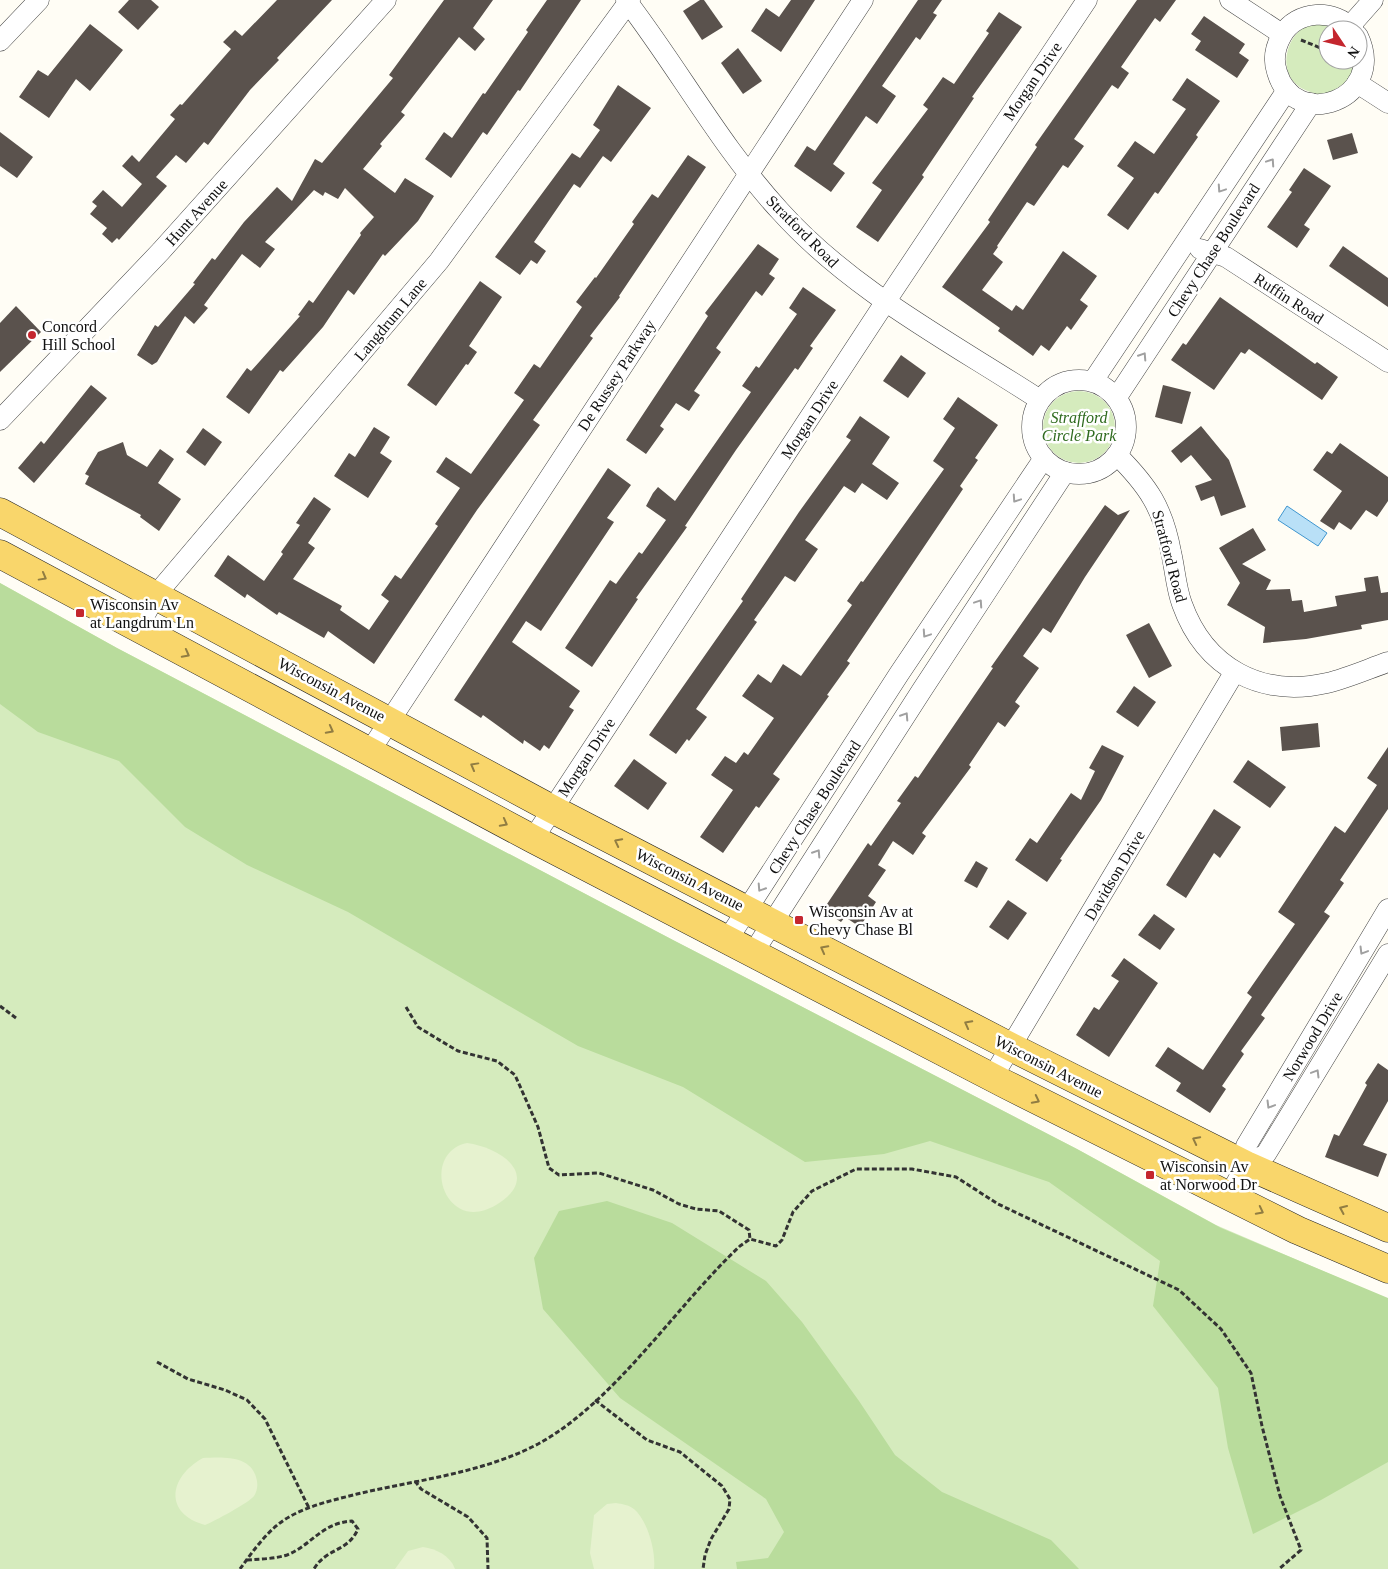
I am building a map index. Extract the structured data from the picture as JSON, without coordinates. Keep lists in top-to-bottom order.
{
  "streets": {
    "main road": ["Wisconsin Avenue"],
    "street": [
      "Morgan Drive",
      "Hunt Avenue",
      "Stratford Road",
      "Chevy Chase Boulevard",
      "Ruffin Road",
      "Langdrum Lane",
      "De Russey Parkway",
      "Davidson Drive",
      "Norwood Drive"
    ]
  },
  "crossings": [
    ["Morgan Drive", "Stratford Road"],
    ["Morgan Drive", "Wisconsin Avenue"],
    ["Stratford Road", "Chevy Chase Boulevard"],
    ["Stratford Road", "Langdrum Lane"],
    ["Stratford Road", "De Russey Parkway"],
    ["Stratford Road", "Davidson Drive"],
    ["Chevy Chase Boulevard", "Ruffin Road"],
    ["Chevy Chase Boulevard", "Wisconsin Avenue"],
    ["Langdrum Lane", "Wisconsin Avenue"],
    ["De Russey Parkway", "Wisconsin Avenue"],
    ["Wisconsin Avenue", "Davidson Drive"],
    ["Wisconsin Avenue", "Norwood Drive"]
  ],
  "parks": ["Strafford Circle Park"],
  "places": {
    "other": ["Concord Hill School"],
    "transit": ["Wisconsin Av at Langdrum Ln", "Wisconsin Av at Chevy Chase Bl", "Wisconsin Av at Norwood Dr"]
  },
  "north": "bottom right"
}
